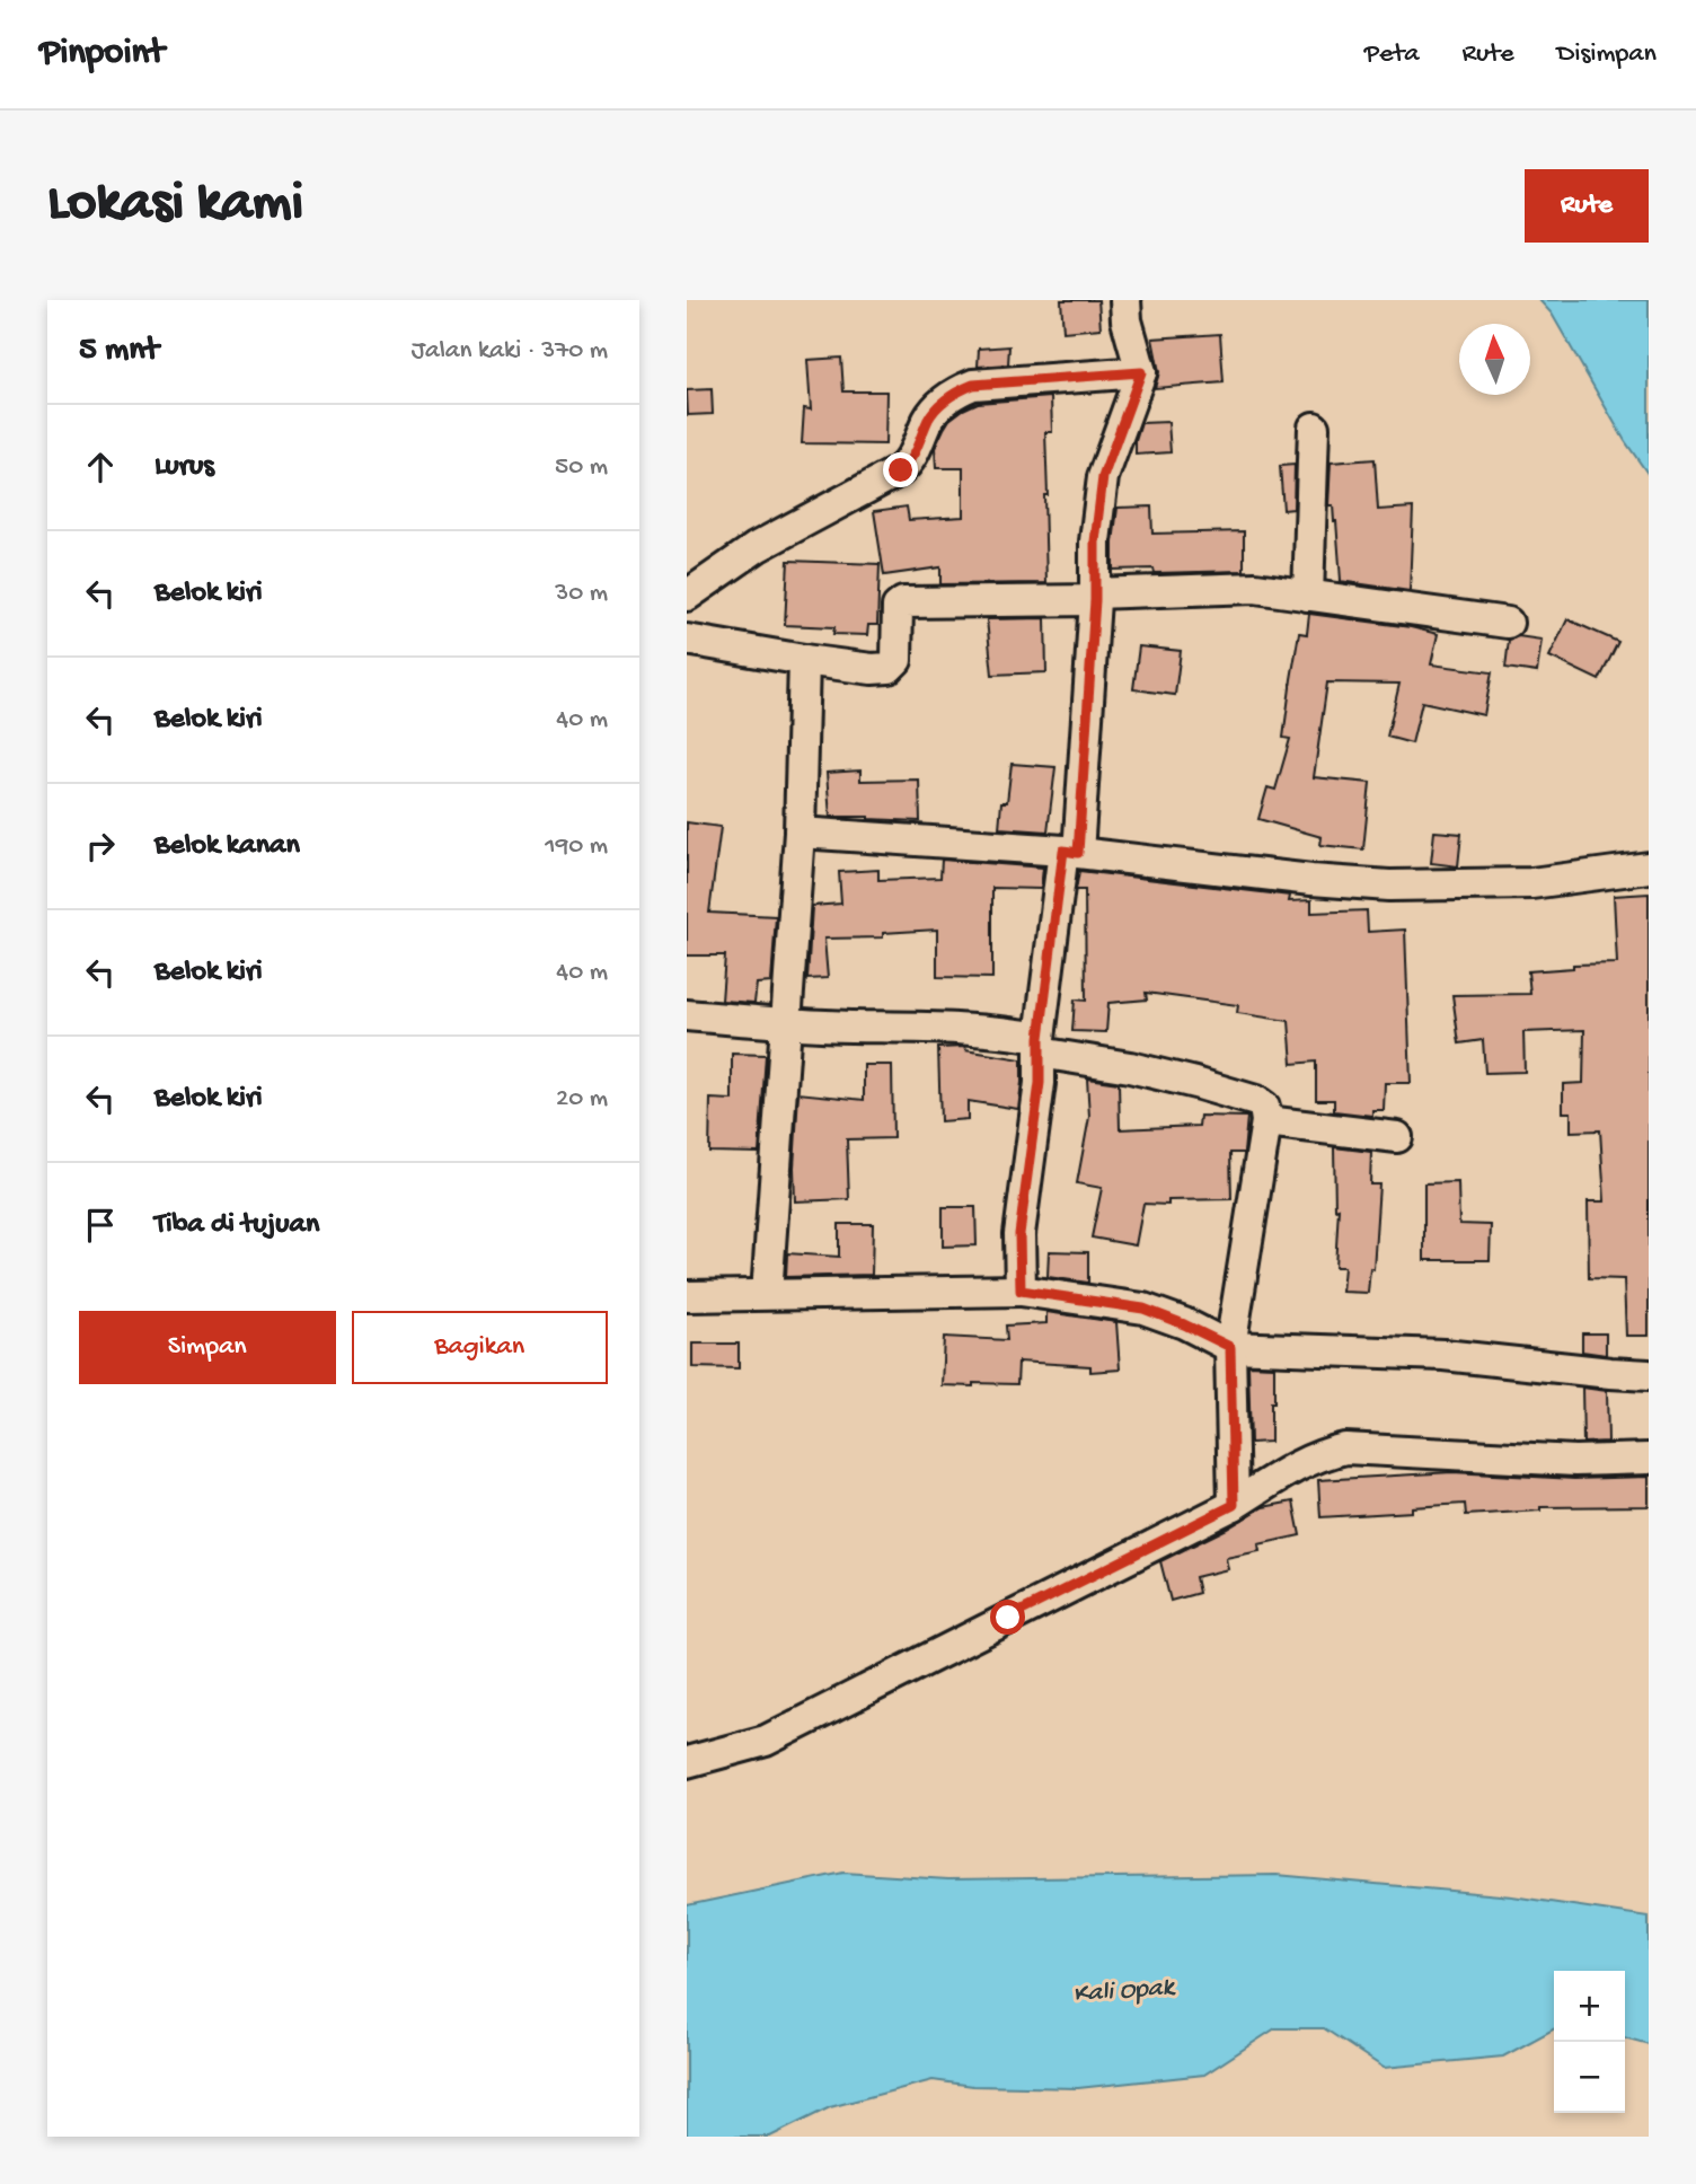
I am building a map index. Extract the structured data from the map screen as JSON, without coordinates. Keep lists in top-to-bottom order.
{
  "water": ["Kali Opak"],
  "north": "top",
  "page": {
    "header": "Pinpoint",
    "nav": ["Peta", "Rute", "Disimpan"],
    "buttons": [
      "Rute",
      ["Simpan", "Bagikan"]
    ],
    "title": "Lokasi kami",
    "heading": ["5 mnt", "Jalan kaki · 370 m"],
    "list": [
      ["Lurus", "50 m"],
      ["Belok kiri", "30 m"],
      ["Belok kiri", "40 m"],
      ["Belok kanan", "190 m"],
      ["Belok kiri", "40 m"],
      ["Belok kiri", "20 m"],
      "Tiba di tujuan"
    ],
    "map_buttons": ["+", "−"]
  }
}
